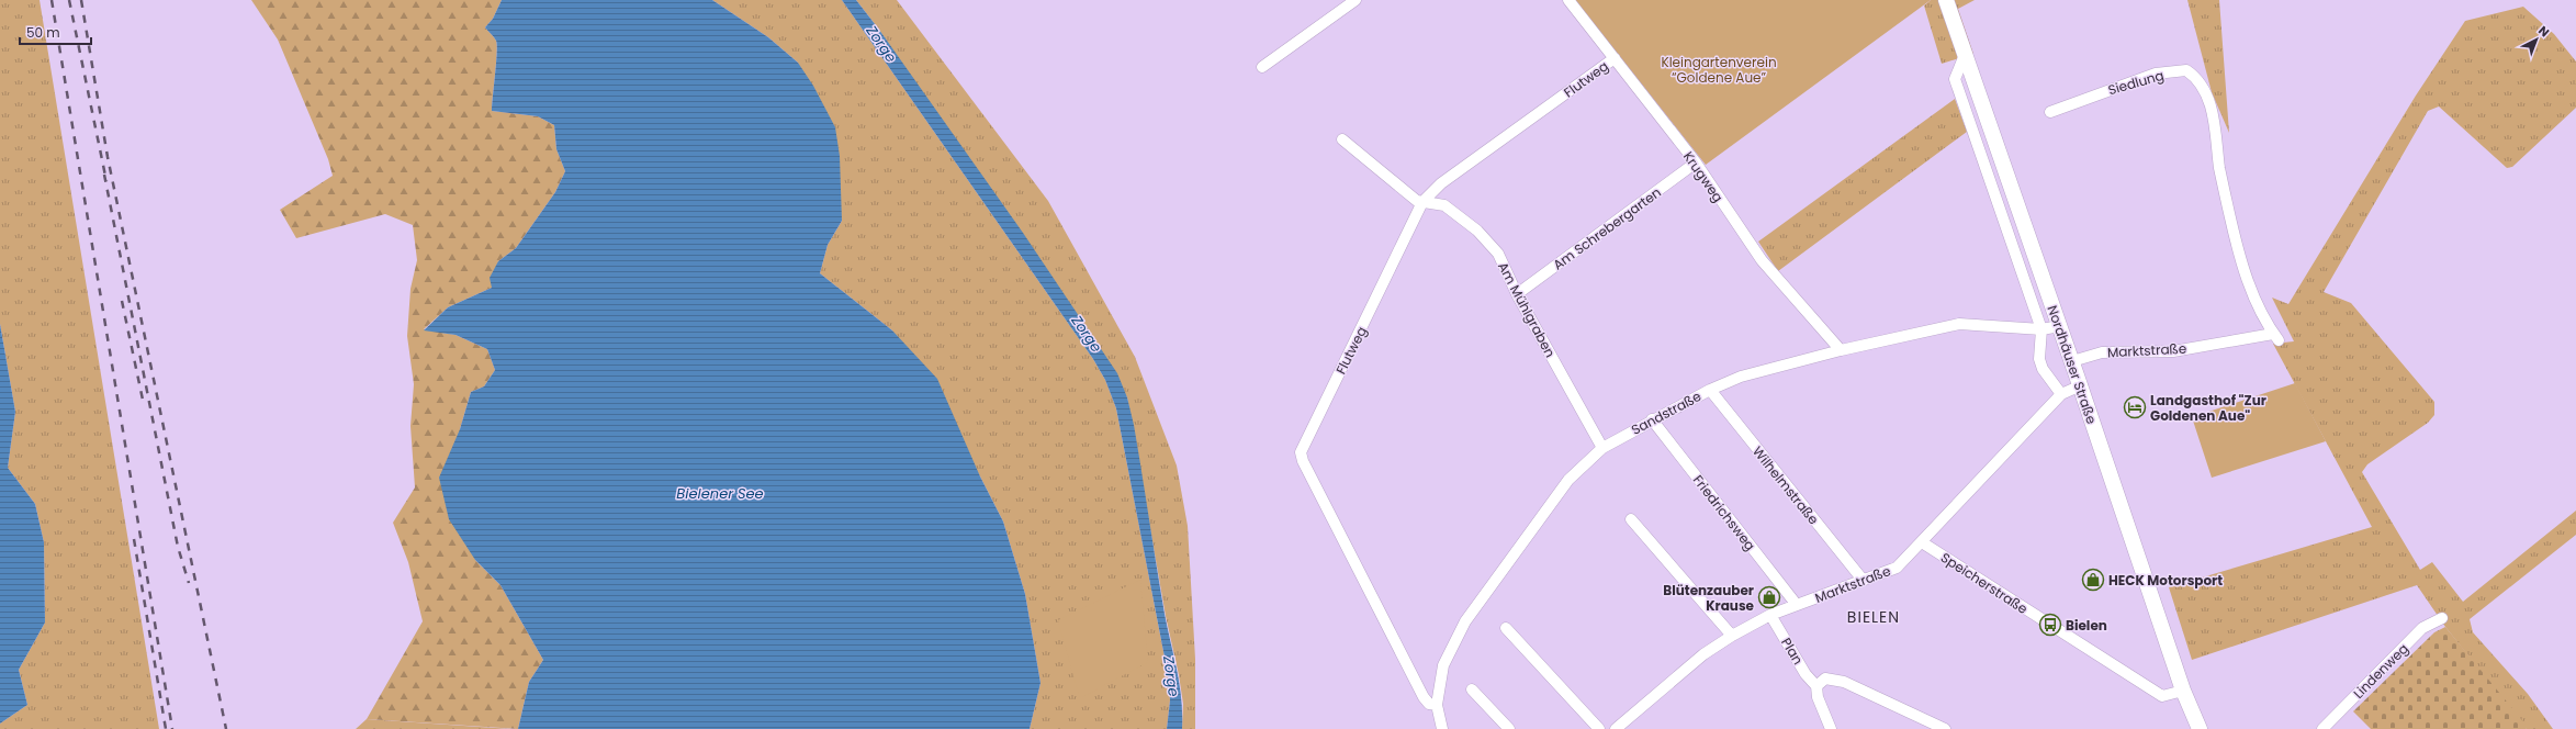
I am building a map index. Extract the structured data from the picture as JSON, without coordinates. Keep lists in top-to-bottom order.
{
  "streets": {
    "main road": ["Nordhäuser Straße"],
    "street": [
      "Flutweg",
      "Siedlung",
      "Krugweg",
      "Am Schrebergarten",
      "Am Mühlgraben",
      "Marktstraße",
      "Sandstraße",
      "Wilhelmstraße",
      "Friedrichsweg",
      "Speicherstraße",
      "Plan",
      "Lindenweg"
    ]
  },
  "crossings": [
    ["Flutweg", "Krugweg"],
    ["Flutweg", "Am Mühlgraben"],
    ["Flutweg", "Sandstraße"],
    ["Siedlung", "Marktstraße"],
    ["Krugweg", "Am Schrebergarten"],
    ["Krugweg", "Sandstraße"],
    ["Am Schrebergarten", "Am Mühlgraben"],
    ["Am Mühlgraben", "Sandstraße"],
    ["Marktstraße", "Nordhäuser Straße"],
    ["Marktstraße", "Wilhelmstraße"],
    ["Marktstraße", "Friedrichsweg"],
    ["Marktstraße", "Speicherstraße"],
    ["Marktstraße", "Plan"],
    ["Nordhäuser Straße", "Sandstraße"],
    ["Nordhäuser Straße", "Speicherstraße"],
    ["Sandstraße", "Wilhelmstraße"],
    ["Sandstraße", "Friedrichsweg"]
  ],
  "districts": ["BIELEN"],
  "water": ["Zorge", "Bielener See"],
  "parks": ["Kleingartenverein “Goldene Aue”"],
  "places": {
    "hotel": ["Landgasthof \"Zur Goldenen Aue\""],
    "shop": ["HECK Motorsport", "Blütenzauber Krause"],
    "bus stop": ["Bielen"]
  },
  "scale_bar": "50 m",
  "north": "top right"
}
